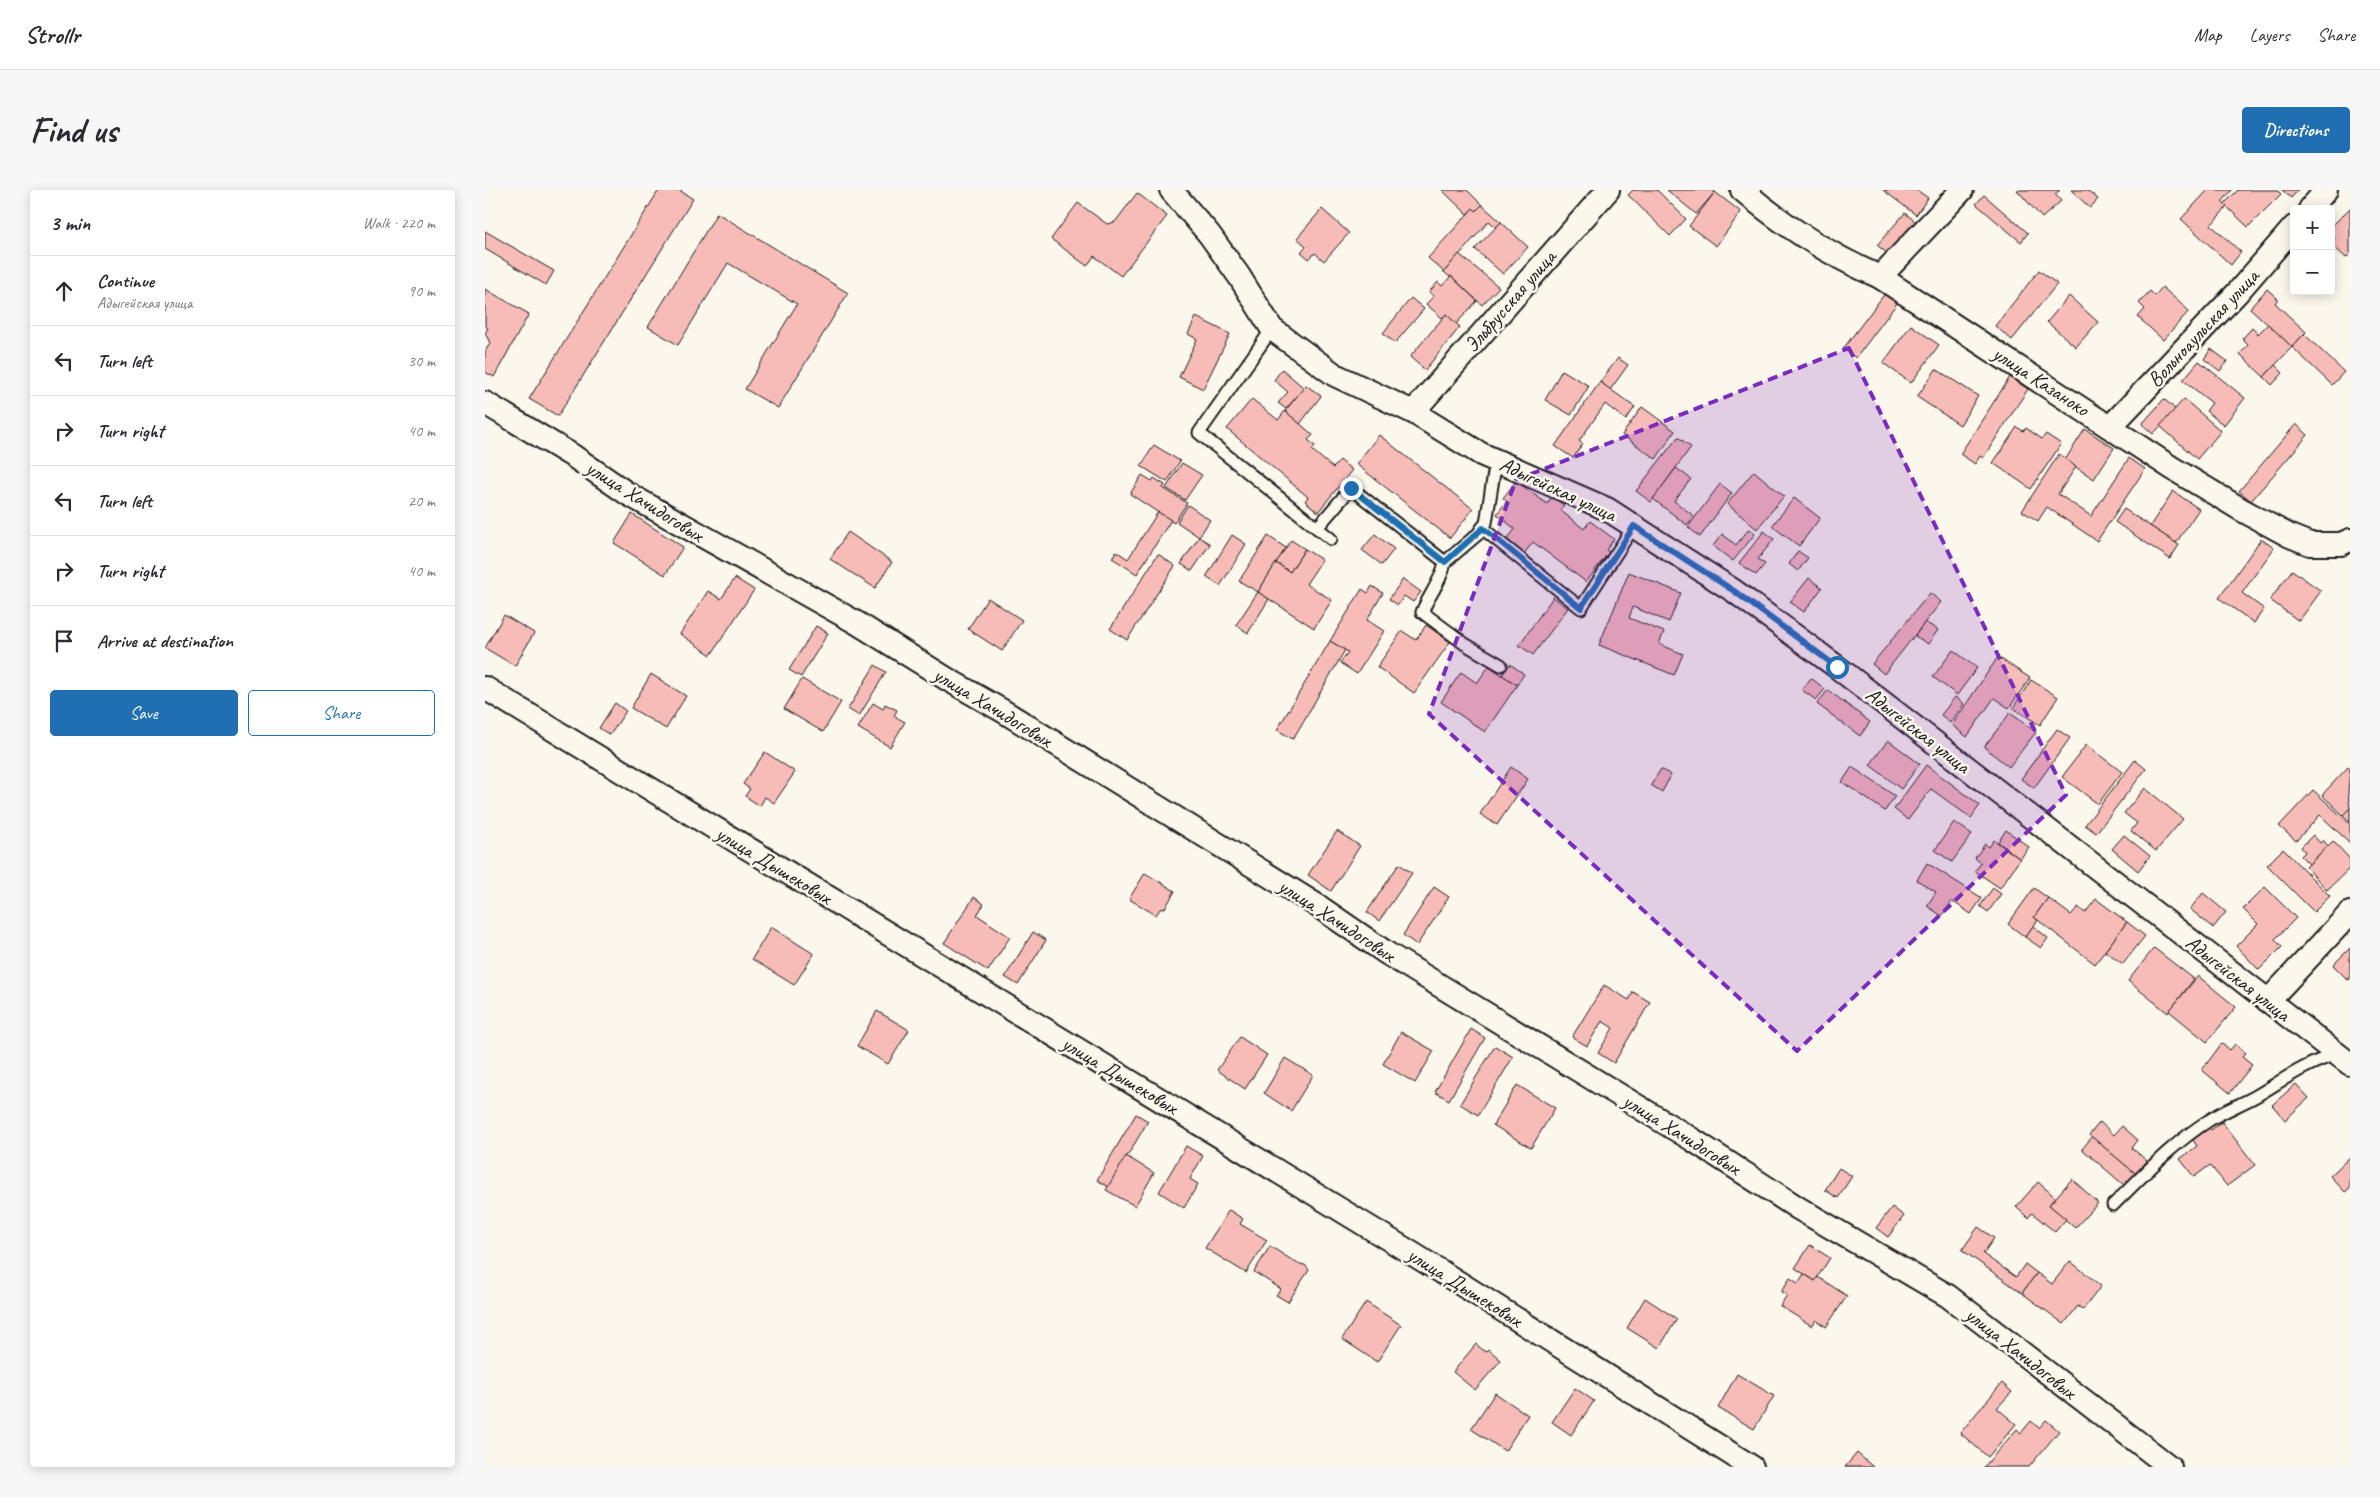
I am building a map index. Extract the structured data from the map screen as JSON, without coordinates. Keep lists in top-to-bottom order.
{
  "streets": {
    "street": [
      "Эльбрусская улица",
      "Вольноаульская улица",
      "улица Казаноко",
      "Адыгейская улица",
      "улица Хачидоговых",
      "улица Дышековых"
    ]
  },
  "crossings": [
    ["Эльбрусская улица", "Адыгейская улица"],
    ["Вольноаульская улица", "улица Казаноко"]
  ],
  "page": {
    "header": "Strollr",
    "nav": ["Map", "Layers", "Share"],
    "buttons": [
      "Directions",
      ["Save", "Share"]
    ],
    "title": "Find us",
    "heading": ["3 min", "Walk · 220 m"],
    "map_buttons": ["+", "−"],
    "list": [
      ["Continue", "Адыгейская улица", "90 m"],
      ["Turn left", "30 m"],
      ["Turn right", "40 m"],
      ["Turn left", "20 m"],
      ["Turn right", "40 m"],
      "Arrive at destination"
    ]
  }
}
